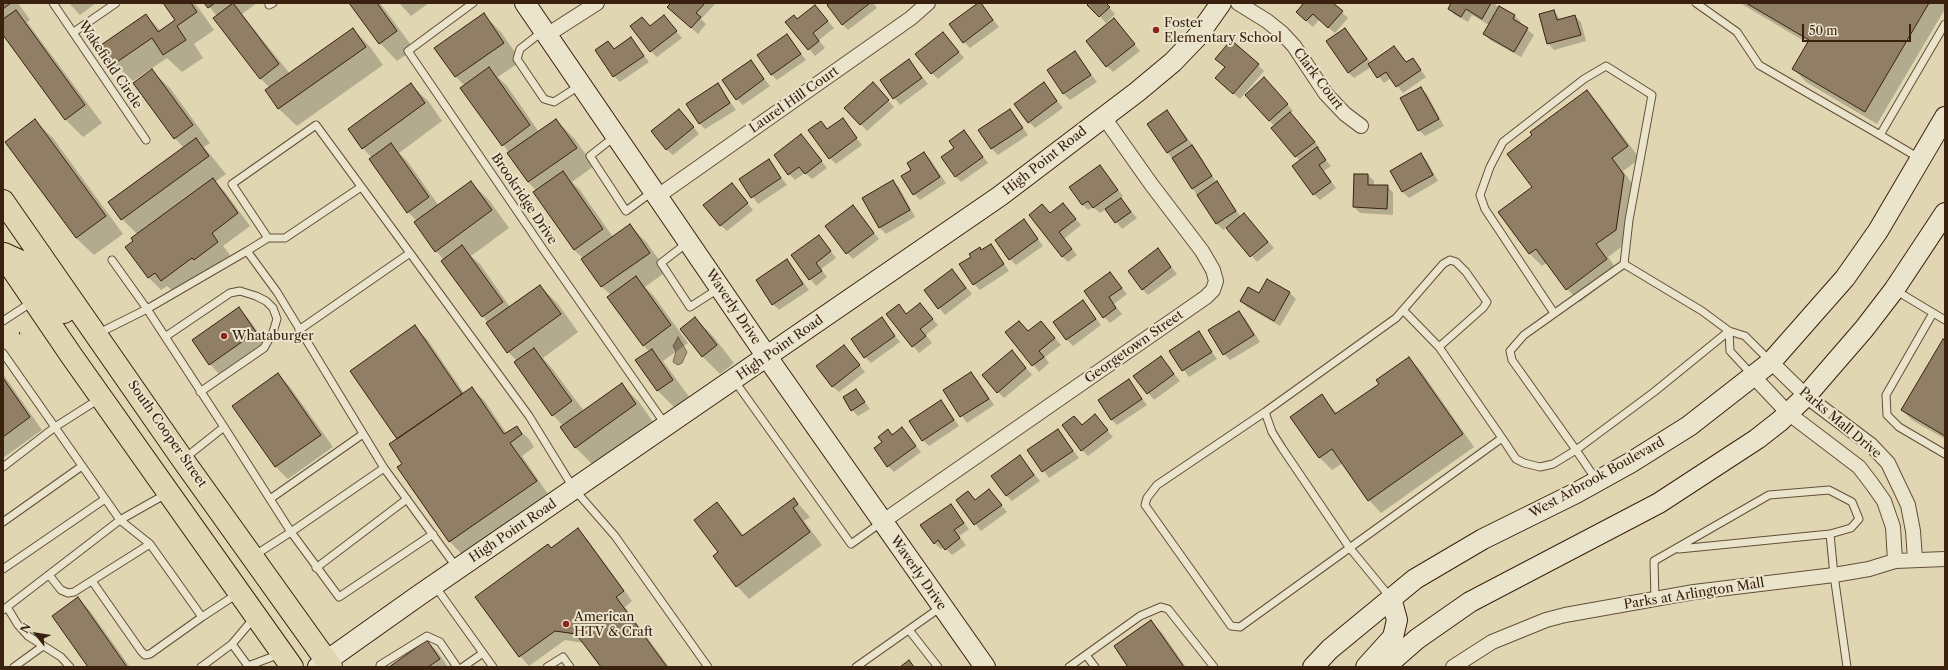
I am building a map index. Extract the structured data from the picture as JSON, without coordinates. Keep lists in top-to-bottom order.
{
  "streets": {
    "main road": ["South Cooper Street"],
    "street": [
      "Clark Court",
      "Laurel Hill Court",
      "High Point Road",
      "Waverly Drive",
      "Georgetown Street",
      "Parks Mall Drive",
      "West Arbrook Boulevard",
      "Parks at Arlington Mall"
    ],
    "lane": ["Wakefield Circle", "Brookridge Drive"]
  },
  "crossings": [
    ["Laurel Hill Court", "Waverly Drive"],
    ["High Point Road", "Brookridge Drive"],
    ["High Point Road", "Waverly Drive"],
    ["High Point Road", "Georgetown Street"],
    ["High Point Road", "South Cooper Street"],
    ["Waverly Drive", "Georgetown Street"],
    ["Parks Mall Drive", "West Arbrook Boulevard"],
    ["Parks Mall Drive", "Parks at Arlington Mall"]
  ],
  "places": ["Foster Elementary School", "Whataburger", "American HTV & Craft"],
  "scale_bar": "50 m",
  "north": "top left"
}
